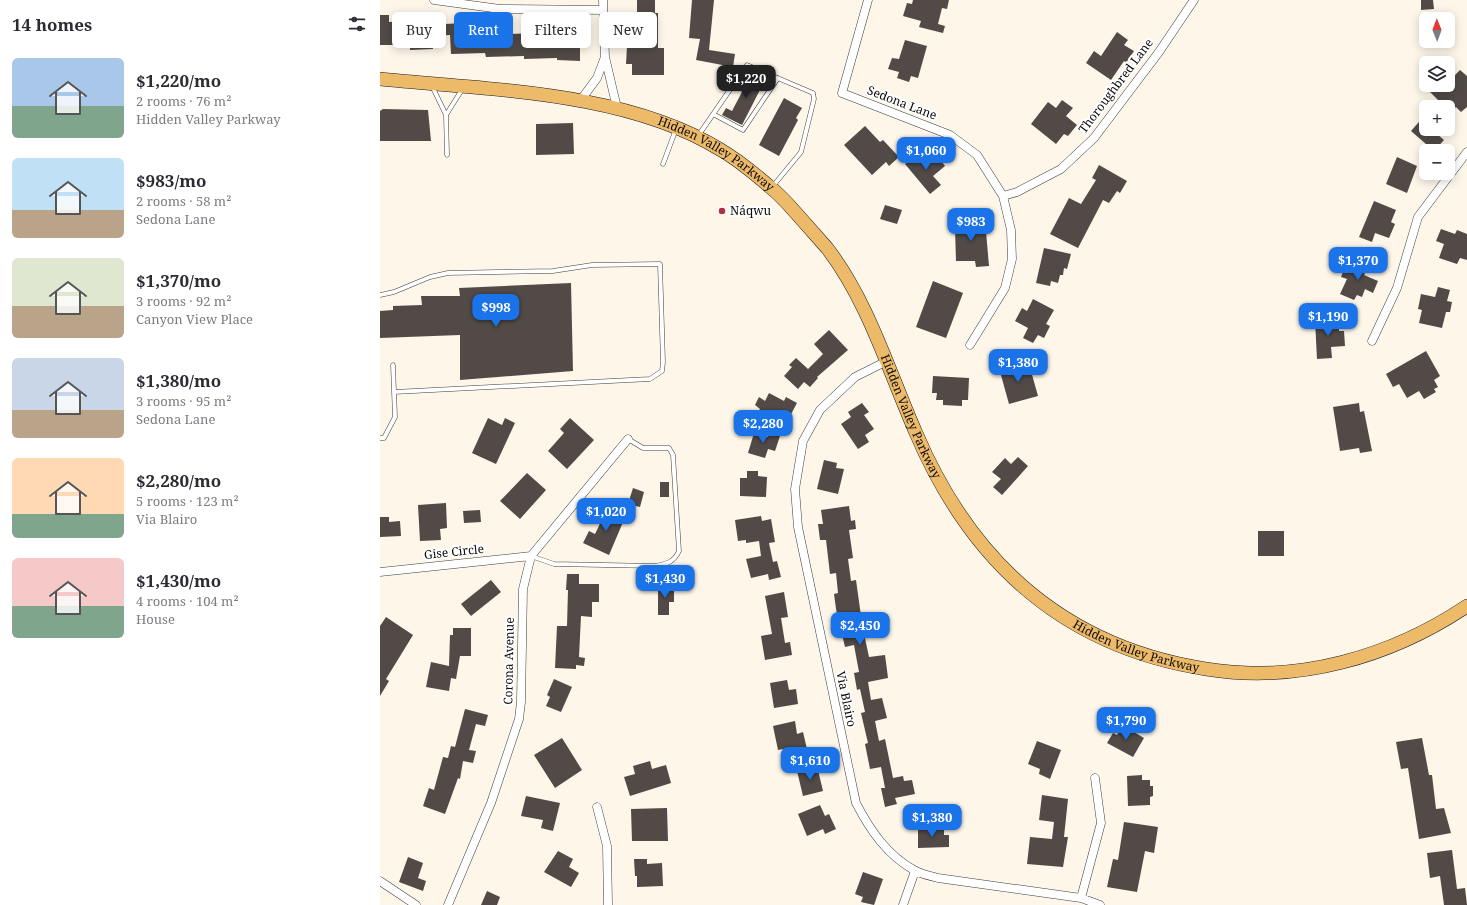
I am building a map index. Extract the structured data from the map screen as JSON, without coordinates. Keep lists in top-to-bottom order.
{
  "streets": {
    "main road": ["Hidden Valley Parkway"],
    "street": [
      "Thoroughbred Lane",
      "Sedona Lane",
      "Gise Circle",
      "Corona Avenue",
      "Via Blairo"
    ]
  },
  "crossings": [
    ["Thoroughbred Lane", "Sedona Lane"],
    ["Hidden Valley Parkway", "Via Blairo"],
    ["Gise Circle", "Corona Avenue"]
  ],
  "places": ["Náqwu"],
  "north": "top",
  "page": {
    "heading": "14 homes",
    "map_buttons": ["+", "−"],
    "chip": [
      "Buy",
      "Rent",
      "Filters",
      "New"
    ],
    "list": [
      {
        "name": "$1,220/mo",
        "note": "2 rooms · 76 m² · Hidden Valley Parkway"
      },
      {
        "name": "$983/mo",
        "note": "2 rooms · 58 m² · Sedona Lane"
      },
      {
        "name": "$1,370/mo",
        "note": "3 rooms · 92 m² · Canyon View Place"
      },
      {
        "name": "$1,380/mo",
        "note": "3 rooms · 95 m² · Sedona Lane"
      },
      {
        "name": "$2,280/mo",
        "note": "5 rooms · 123 m² · Via Blairo"
      },
      {
        "name": "$1,430/mo",
        "note": "4 rooms · 104 m² · House"
      }
    ],
    "price": [
      "$1,220",
      "$1,060",
      "$983",
      "$1,370",
      "$998",
      "$1,190",
      "$1,380",
      "$2,280",
      "$1,020",
      "$1,430",
      "$2,450",
      "$1,790",
      "$1,610",
      "$1,380"
    ]
  }
}
